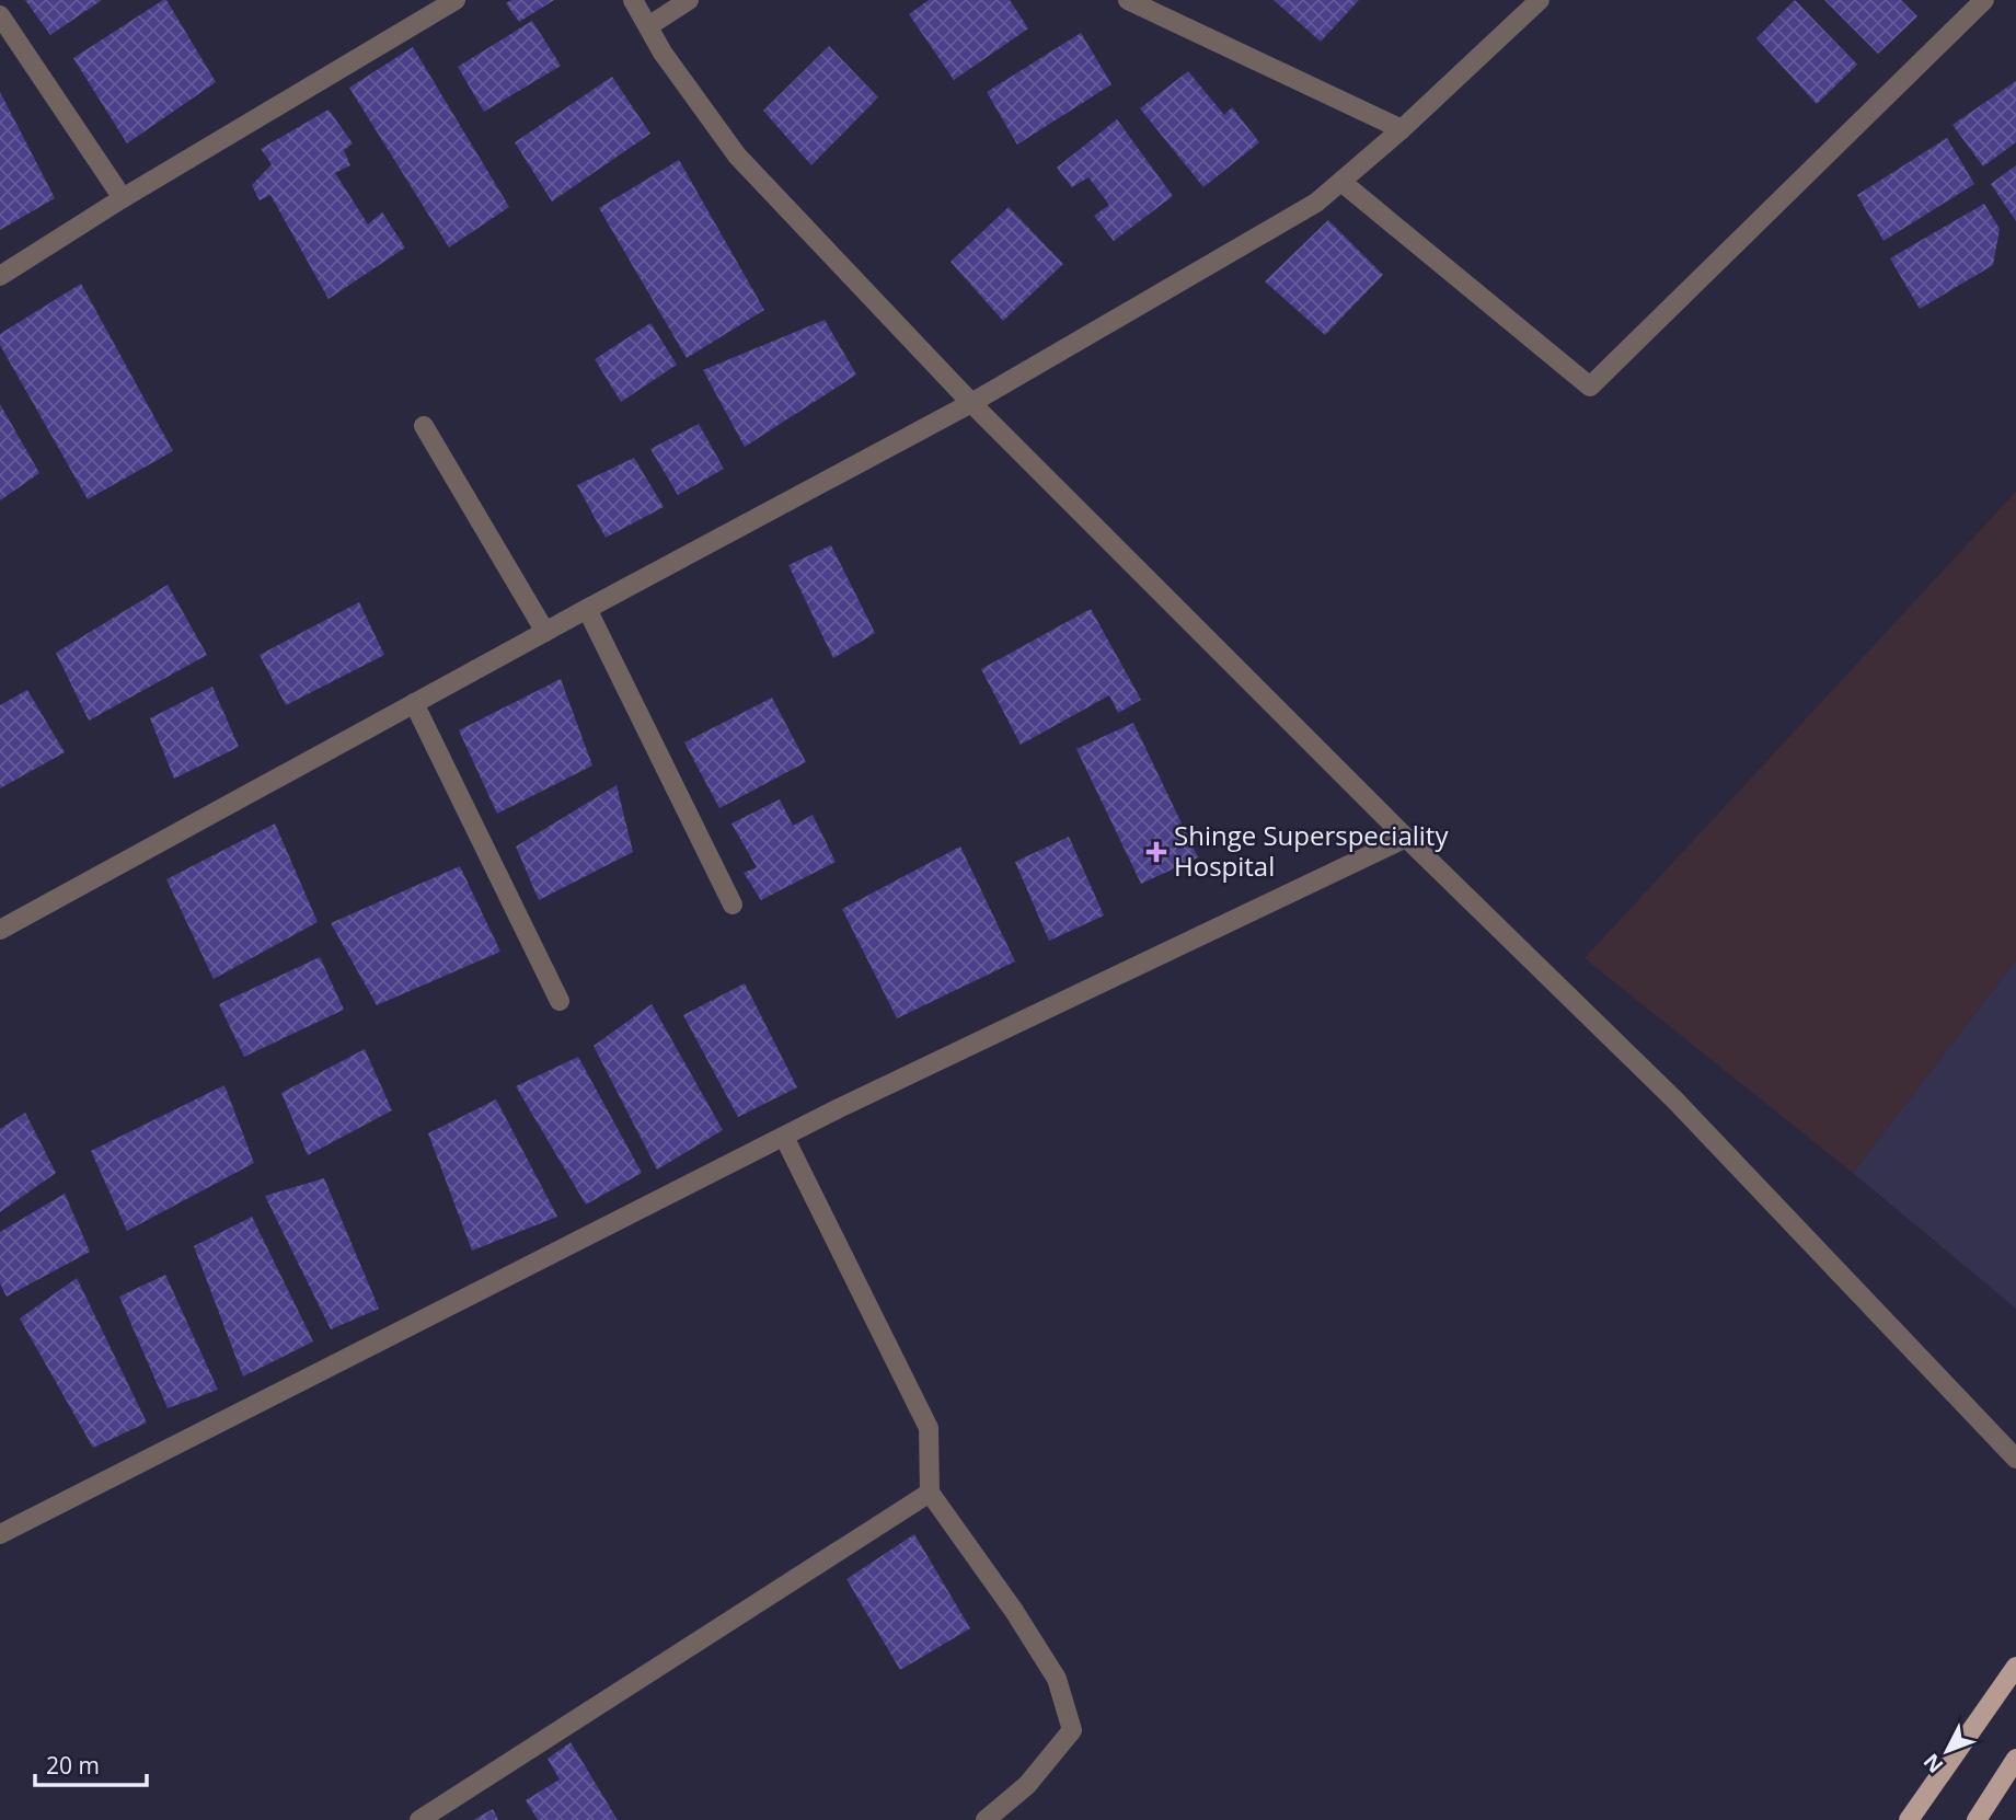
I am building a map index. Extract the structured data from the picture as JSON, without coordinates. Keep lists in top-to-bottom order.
{
  "places": {
    "health": ["Shinge Superspeciality Hospital"]
  },
  "scale_bar": "20 m",
  "north": "bottom left"
}
